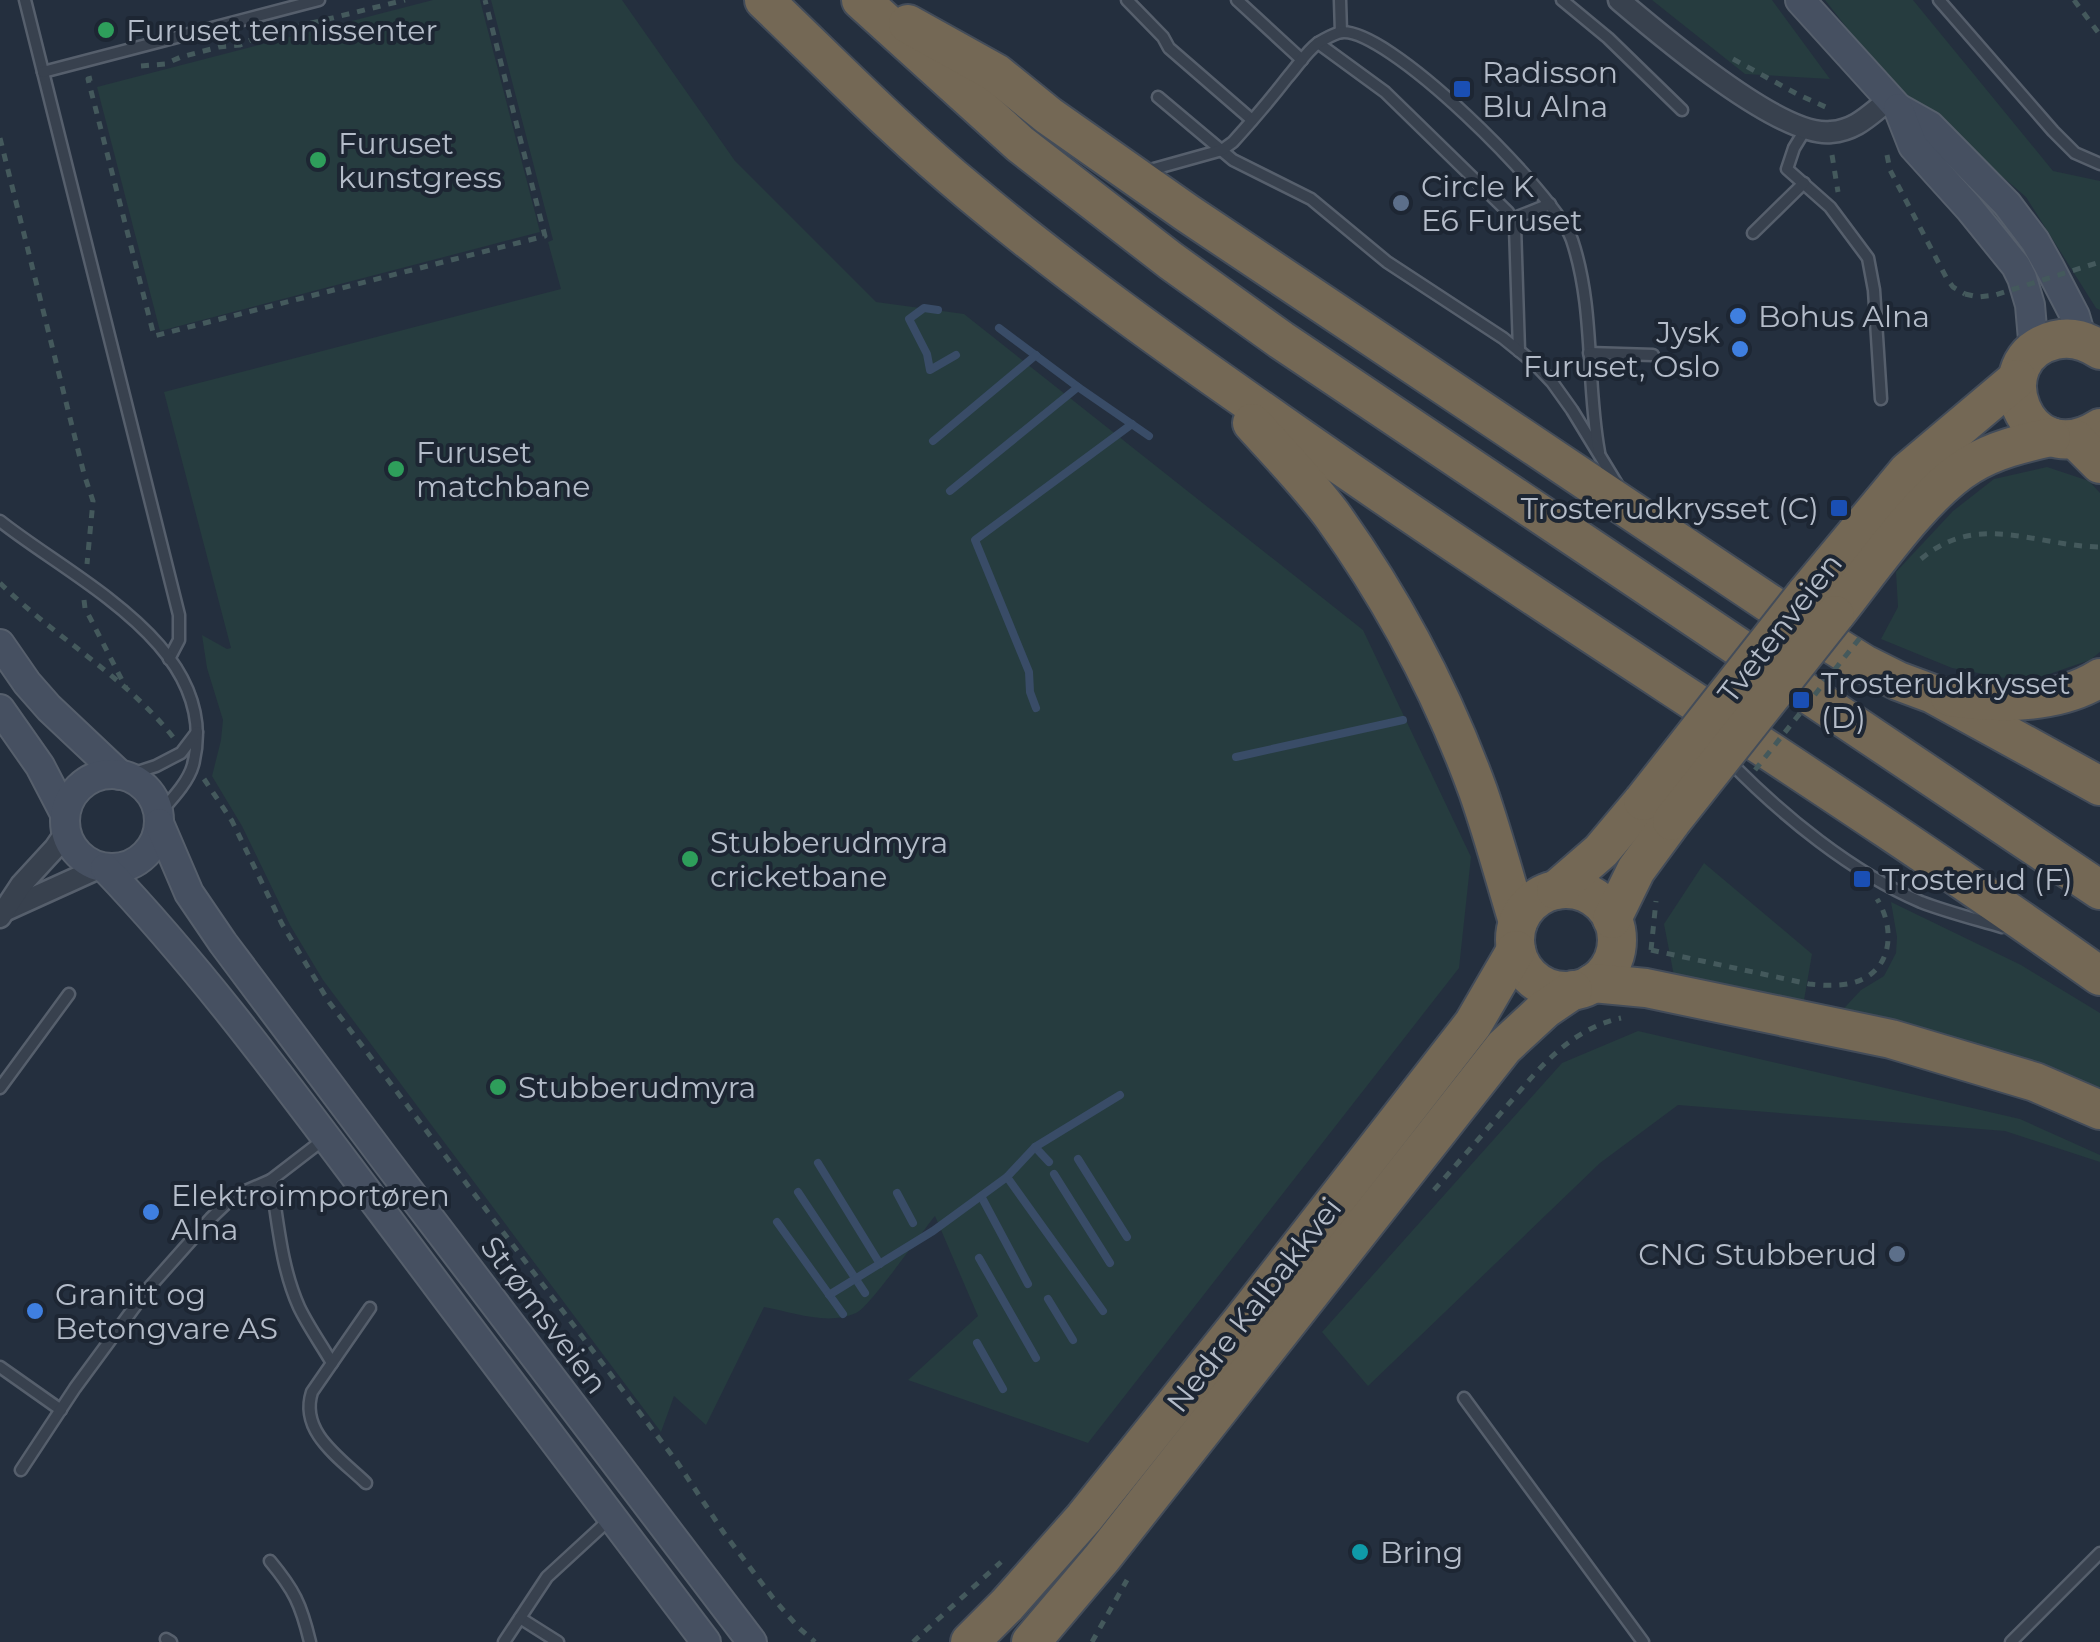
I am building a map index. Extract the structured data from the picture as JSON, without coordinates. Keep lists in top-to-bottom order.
{
  "streets": {
    "highway": ["Tvetenveien", "Nedre Kalbakkvei"],
    "main road": ["Strømsveien"]
  },
  "crossings": [
    ["Tvetenveien", "Nedre Kalbakkvei"]
  ],
  "places": {
    "other": [
      "Furuset tennissenter",
      "Furuset kunstgress",
      "Circle K E6 Furuset",
      "Bohus Alna",
      "Jysk Furuset, Oslo",
      "Furuset matchbane",
      "Stubberudmyra cricketbane",
      "Stubberudmyra",
      "Elektroimportøren Alna",
      "CNG Stubberud",
      "Granitt og Betongvare AS",
      "Bring"
    ],
    "transit": [
      "Radisson Blu Alna",
      "Trosterudkrysset (C)",
      "Trosterudkrysset (D)",
      "Trosterud (F)"
    ]
  }
}
